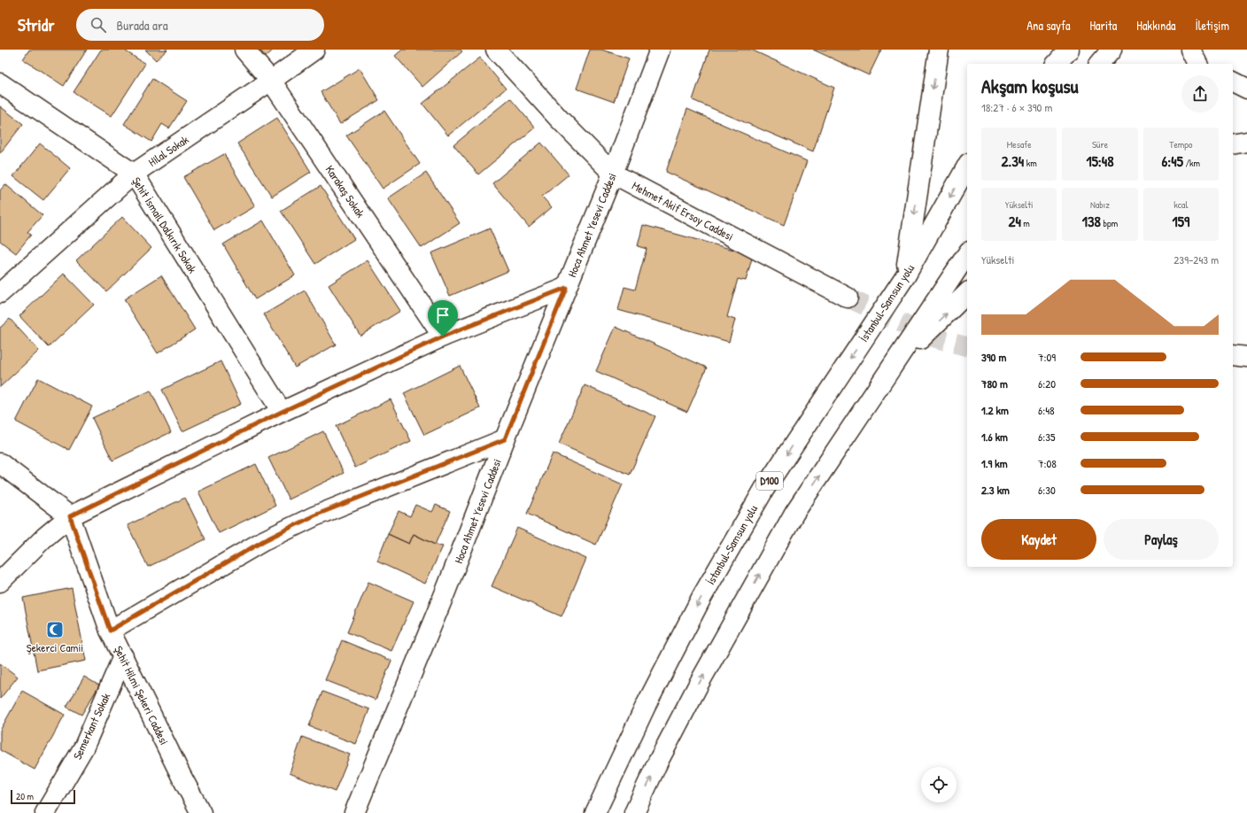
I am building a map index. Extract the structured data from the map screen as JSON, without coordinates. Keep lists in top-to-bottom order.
{
  "streets": {
    "main road": [
      "Hilal Sokak",
      "Karakaş Sokak",
      "Mehmet Akif Ersoy Caddesi",
      "Şehit İsmail Dalkırık Sokak",
      "Hoca Ahmet Yesevi Caddesi",
      "İstanbul-Samsun yolu",
      "D100",
      "Şehit Hilmi Şekeri Caddesi",
      "Semerkant Sokak"
    ]
  },
  "crossings": [
    ["Hilal Sokak", "Karakaş Sokak"],
    ["Hilal Sokak", "Şehit İsmail Dalkırık Sokak"],
    ["Mehmet Akif Ersoy Caddesi", "Hoca Ahmet Yesevi Caddesi"],
    ["Şehit Hilmi Şekeri Caddesi", "Semerkant Sokak"]
  ],
  "places": {
    "mosque": ["Şekerci Camii"]
  },
  "scale_bar": "20 m",
  "page": {
    "header": "Stridr",
    "search": "Burada ara",
    "nav": [
      "Ana sayfa",
      "Harita",
      "Hakkında",
      "İletişim"
    ],
    "heading": ["Akşam koşusu", "18:27 · 6 × 390 m"],
    "stats": [
      ["Mesafe", "2.34 km"],
      ["Süre", "15:48"],
      ["Tempo", "6:45 /km"],
      ["Yükselti", "24 m"],
      ["Nabız", "138 bpm"],
      ["kcal", "159"]
    ],
    "chart": ["Yükselti", "239–243 m"],
    "list": [
      {
        "name": "390 m",
        "note": "7:09"
      },
      {
        "name": "780 m",
        "note": "6:20"
      },
      {
        "name": "1.2 km",
        "note": "6:48"
      },
      {
        "name": "1.6 km",
        "note": "6:35"
      },
      {
        "name": "1.9 km",
        "note": "7:08"
      },
      {
        "name": "2.3 km",
        "note": "6:30"
      }
    ],
    "buttons": ["Kaydet", "Paylaş"],
    "scale": "20 m"
  }
}
